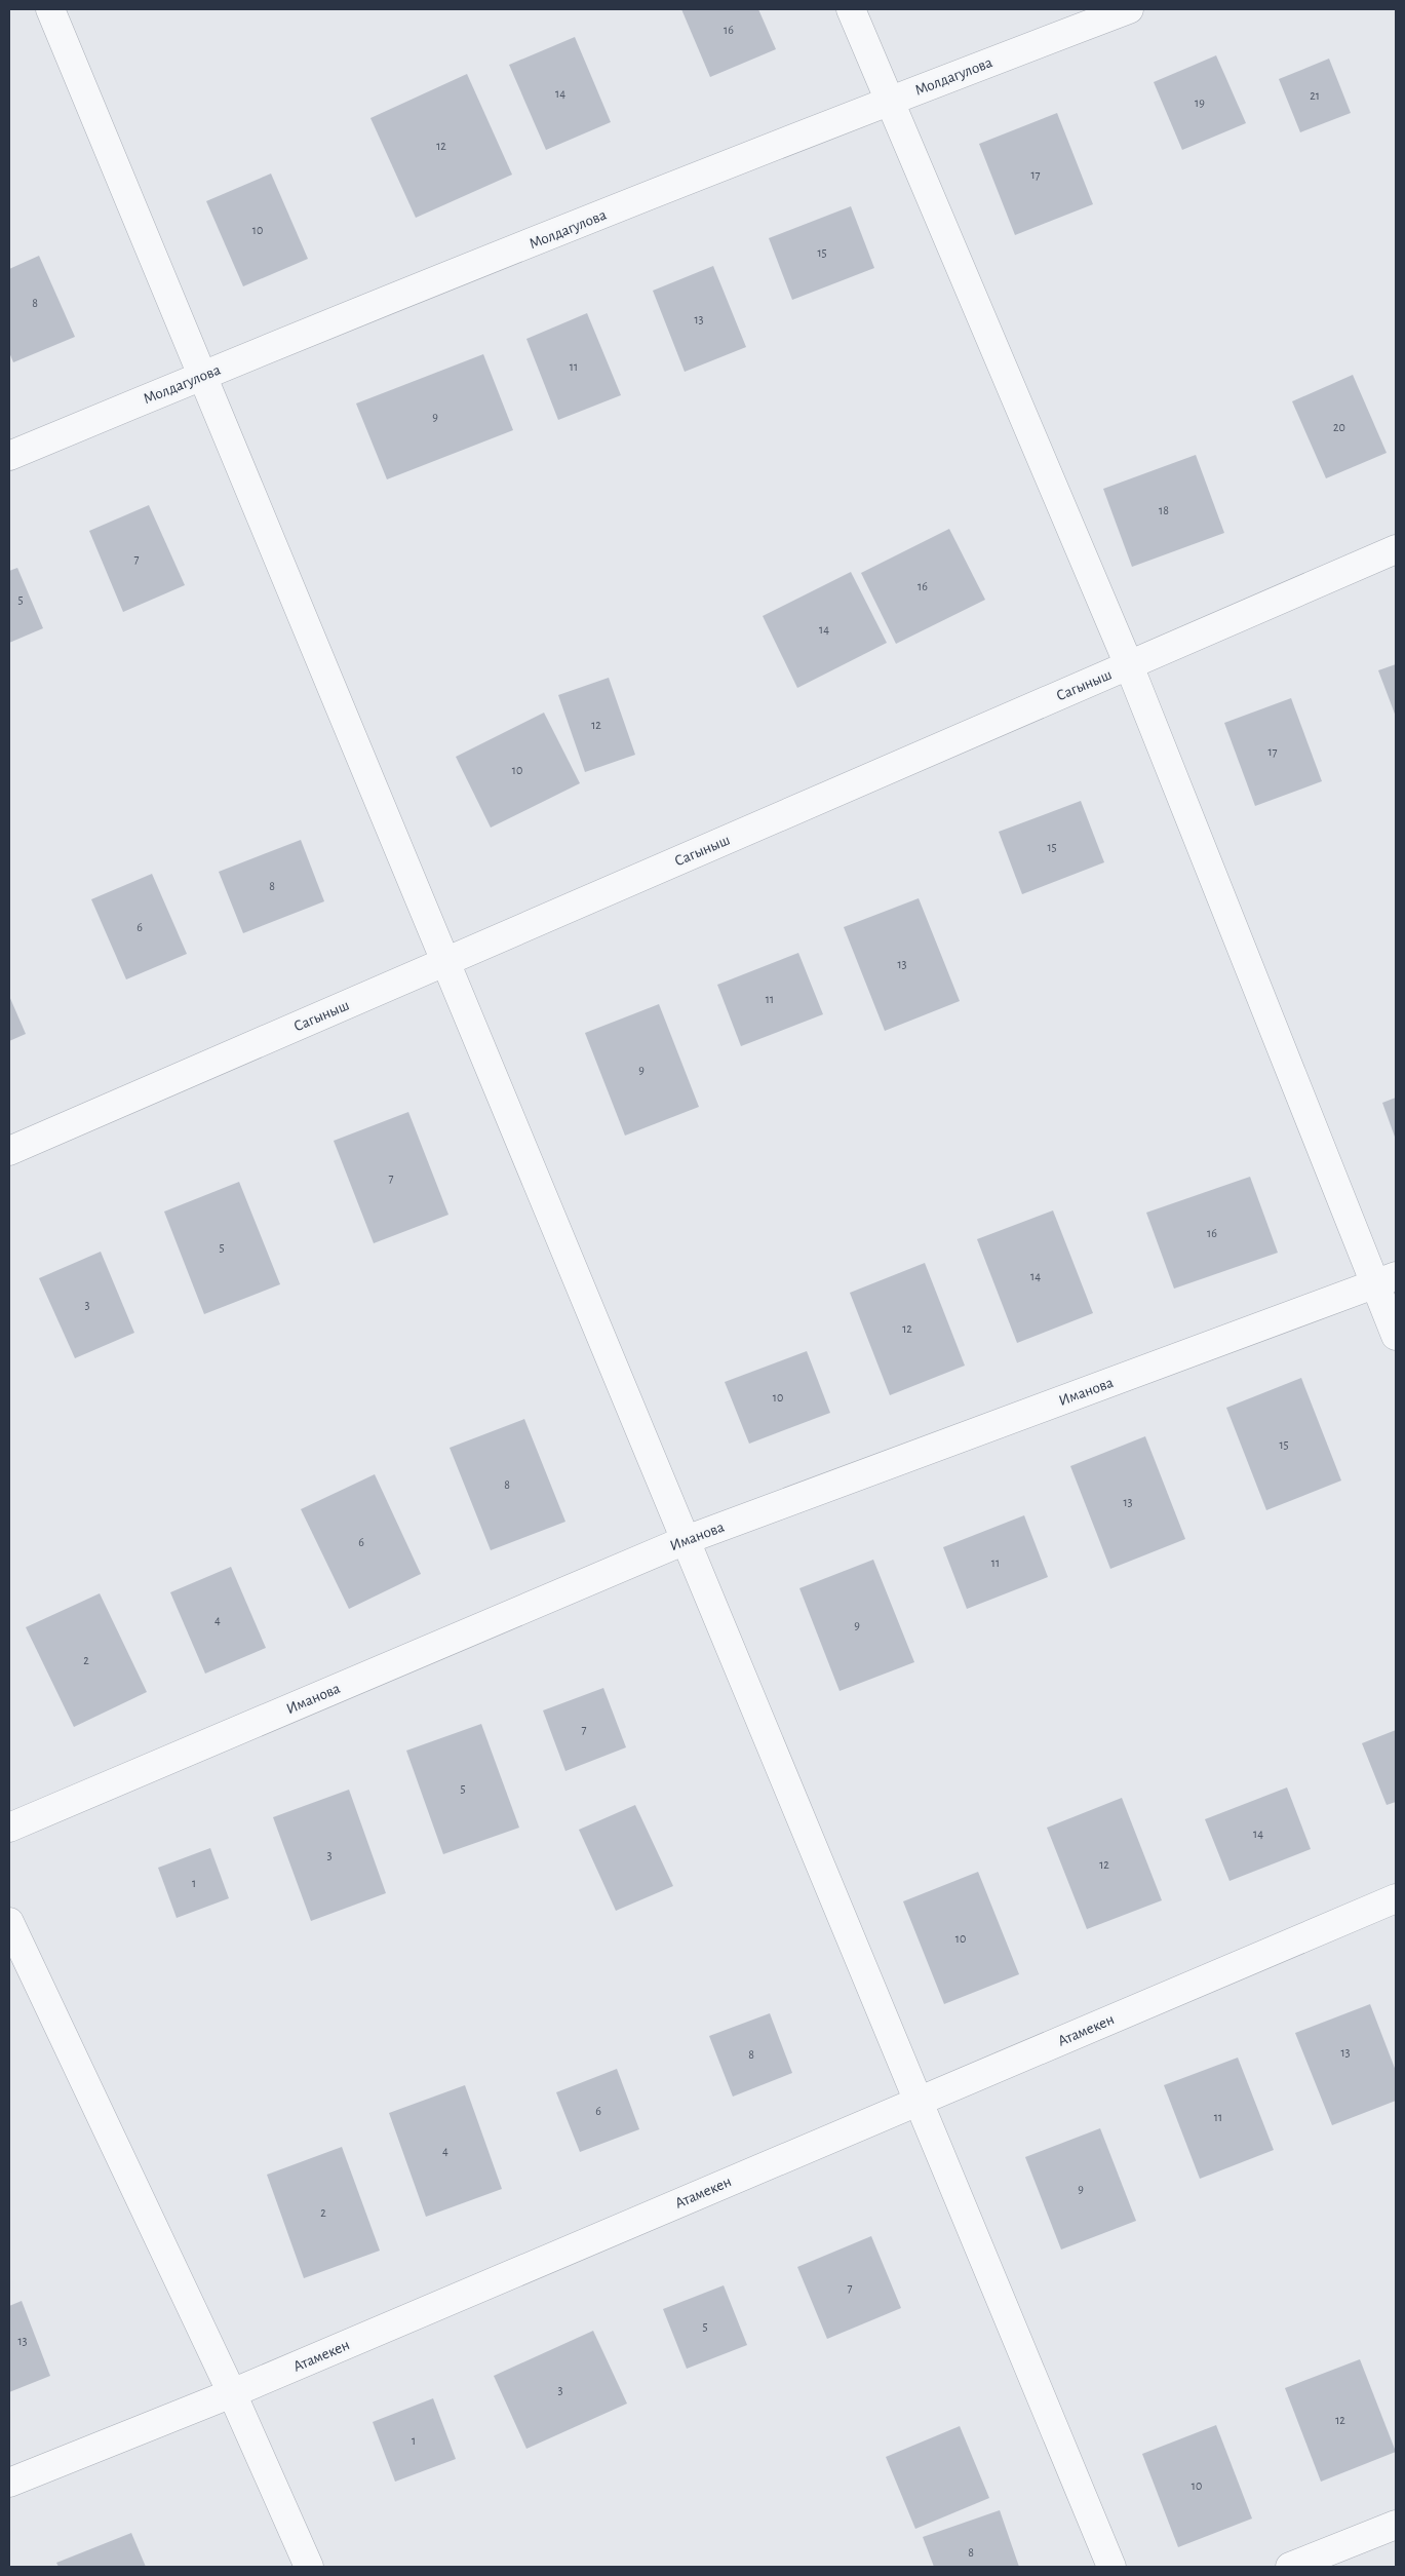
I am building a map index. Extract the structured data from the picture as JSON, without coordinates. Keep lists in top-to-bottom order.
{
  "streets": {
    "street": [
      "Молдагулова",
      "Сагыныш",
      "Иманова",
      "Атамекен"
    ]
  },
  "house_numbers": [
    "16",
    "14",
    "21",
    "19",
    "12",
    "17",
    "10",
    "15",
    "8",
    "13",
    "11",
    "9",
    "20",
    "18",
    "7",
    "16",
    "5",
    "14",
    "12",
    "17",
    "10",
    "15",
    "8",
    "6",
    "13",
    "11",
    "9",
    "7",
    "16",
    "5",
    "14",
    "3",
    "12",
    "10",
    "15",
    "8",
    "13",
    "6",
    "11",
    "4",
    "9",
    "2",
    "7",
    "5",
    "14",
    "3",
    "12",
    "1",
    "10",
    "13",
    "8",
    "6",
    "11",
    "4",
    "9",
    "2",
    "7",
    "5",
    "13",
    "3",
    "12",
    "1",
    "10",
    "8"
  ]
}
